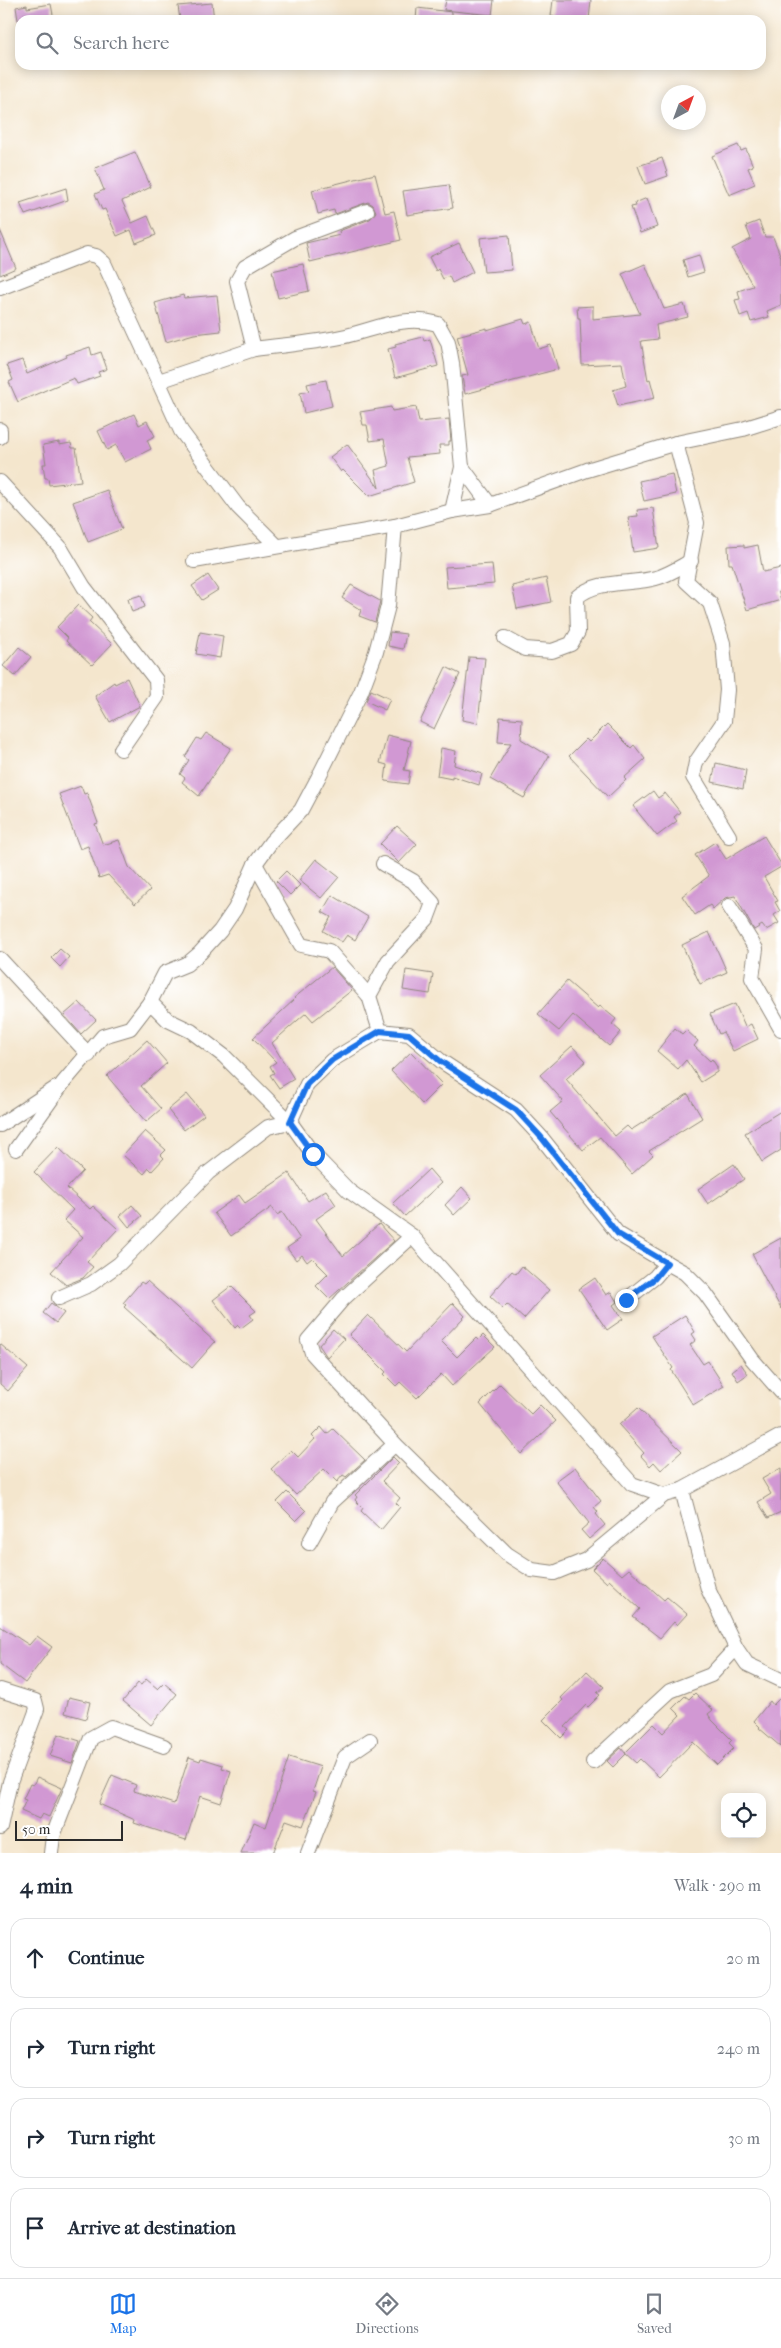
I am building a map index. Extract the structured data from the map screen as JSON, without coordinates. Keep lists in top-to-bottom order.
{
  "scale_bar": "50 m",
  "north": "top right",
  "page": {
    "search": "Search here",
    "scale": "50 m",
    "heading": ["4 min", "Walk · 290 m"],
    "list": [
      ["Continue", "20 m"],
      ["Turn right", "240 m"],
      ["Turn right", "30 m"],
      "Arrive at destination"
    ],
    "nav": ["Map", "Directions", "Saved"]
  }
}
